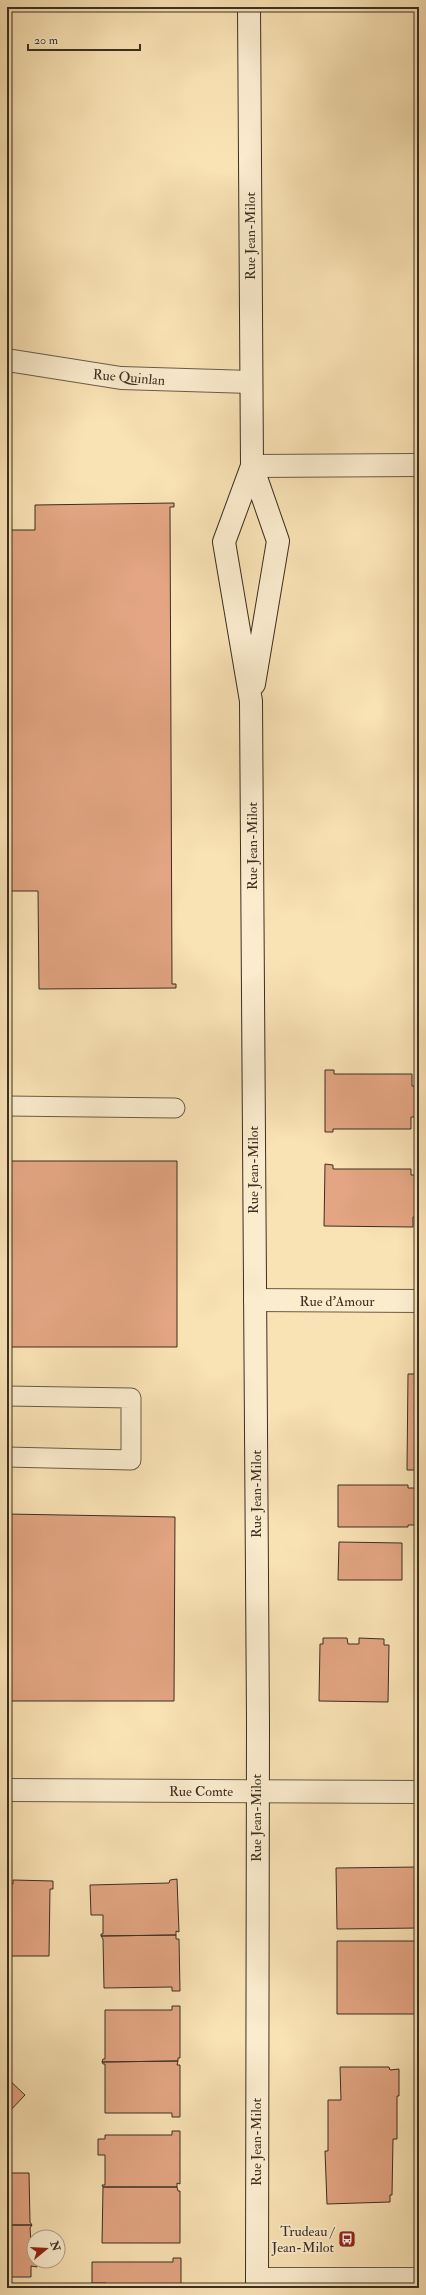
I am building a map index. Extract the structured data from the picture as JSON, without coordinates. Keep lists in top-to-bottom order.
{
  "streets": {
    "street": [
      "Rue Jean-Milot",
      "Rue Quinlan",
      "Rue d'Amour",
      "Rue Comte"
    ]
  },
  "crossings": [
    ["Rue Jean-Milot", "Rue Quinlan"],
    ["Rue Jean-Milot", "Rue d'Amour"],
    ["Rue Jean-Milot", "Rue Comte"]
  ],
  "places": {
    "bus stop": ["Trudeau / Jean-Milot"]
  },
  "scale_bar": "20 m",
  "north": "right"
}
